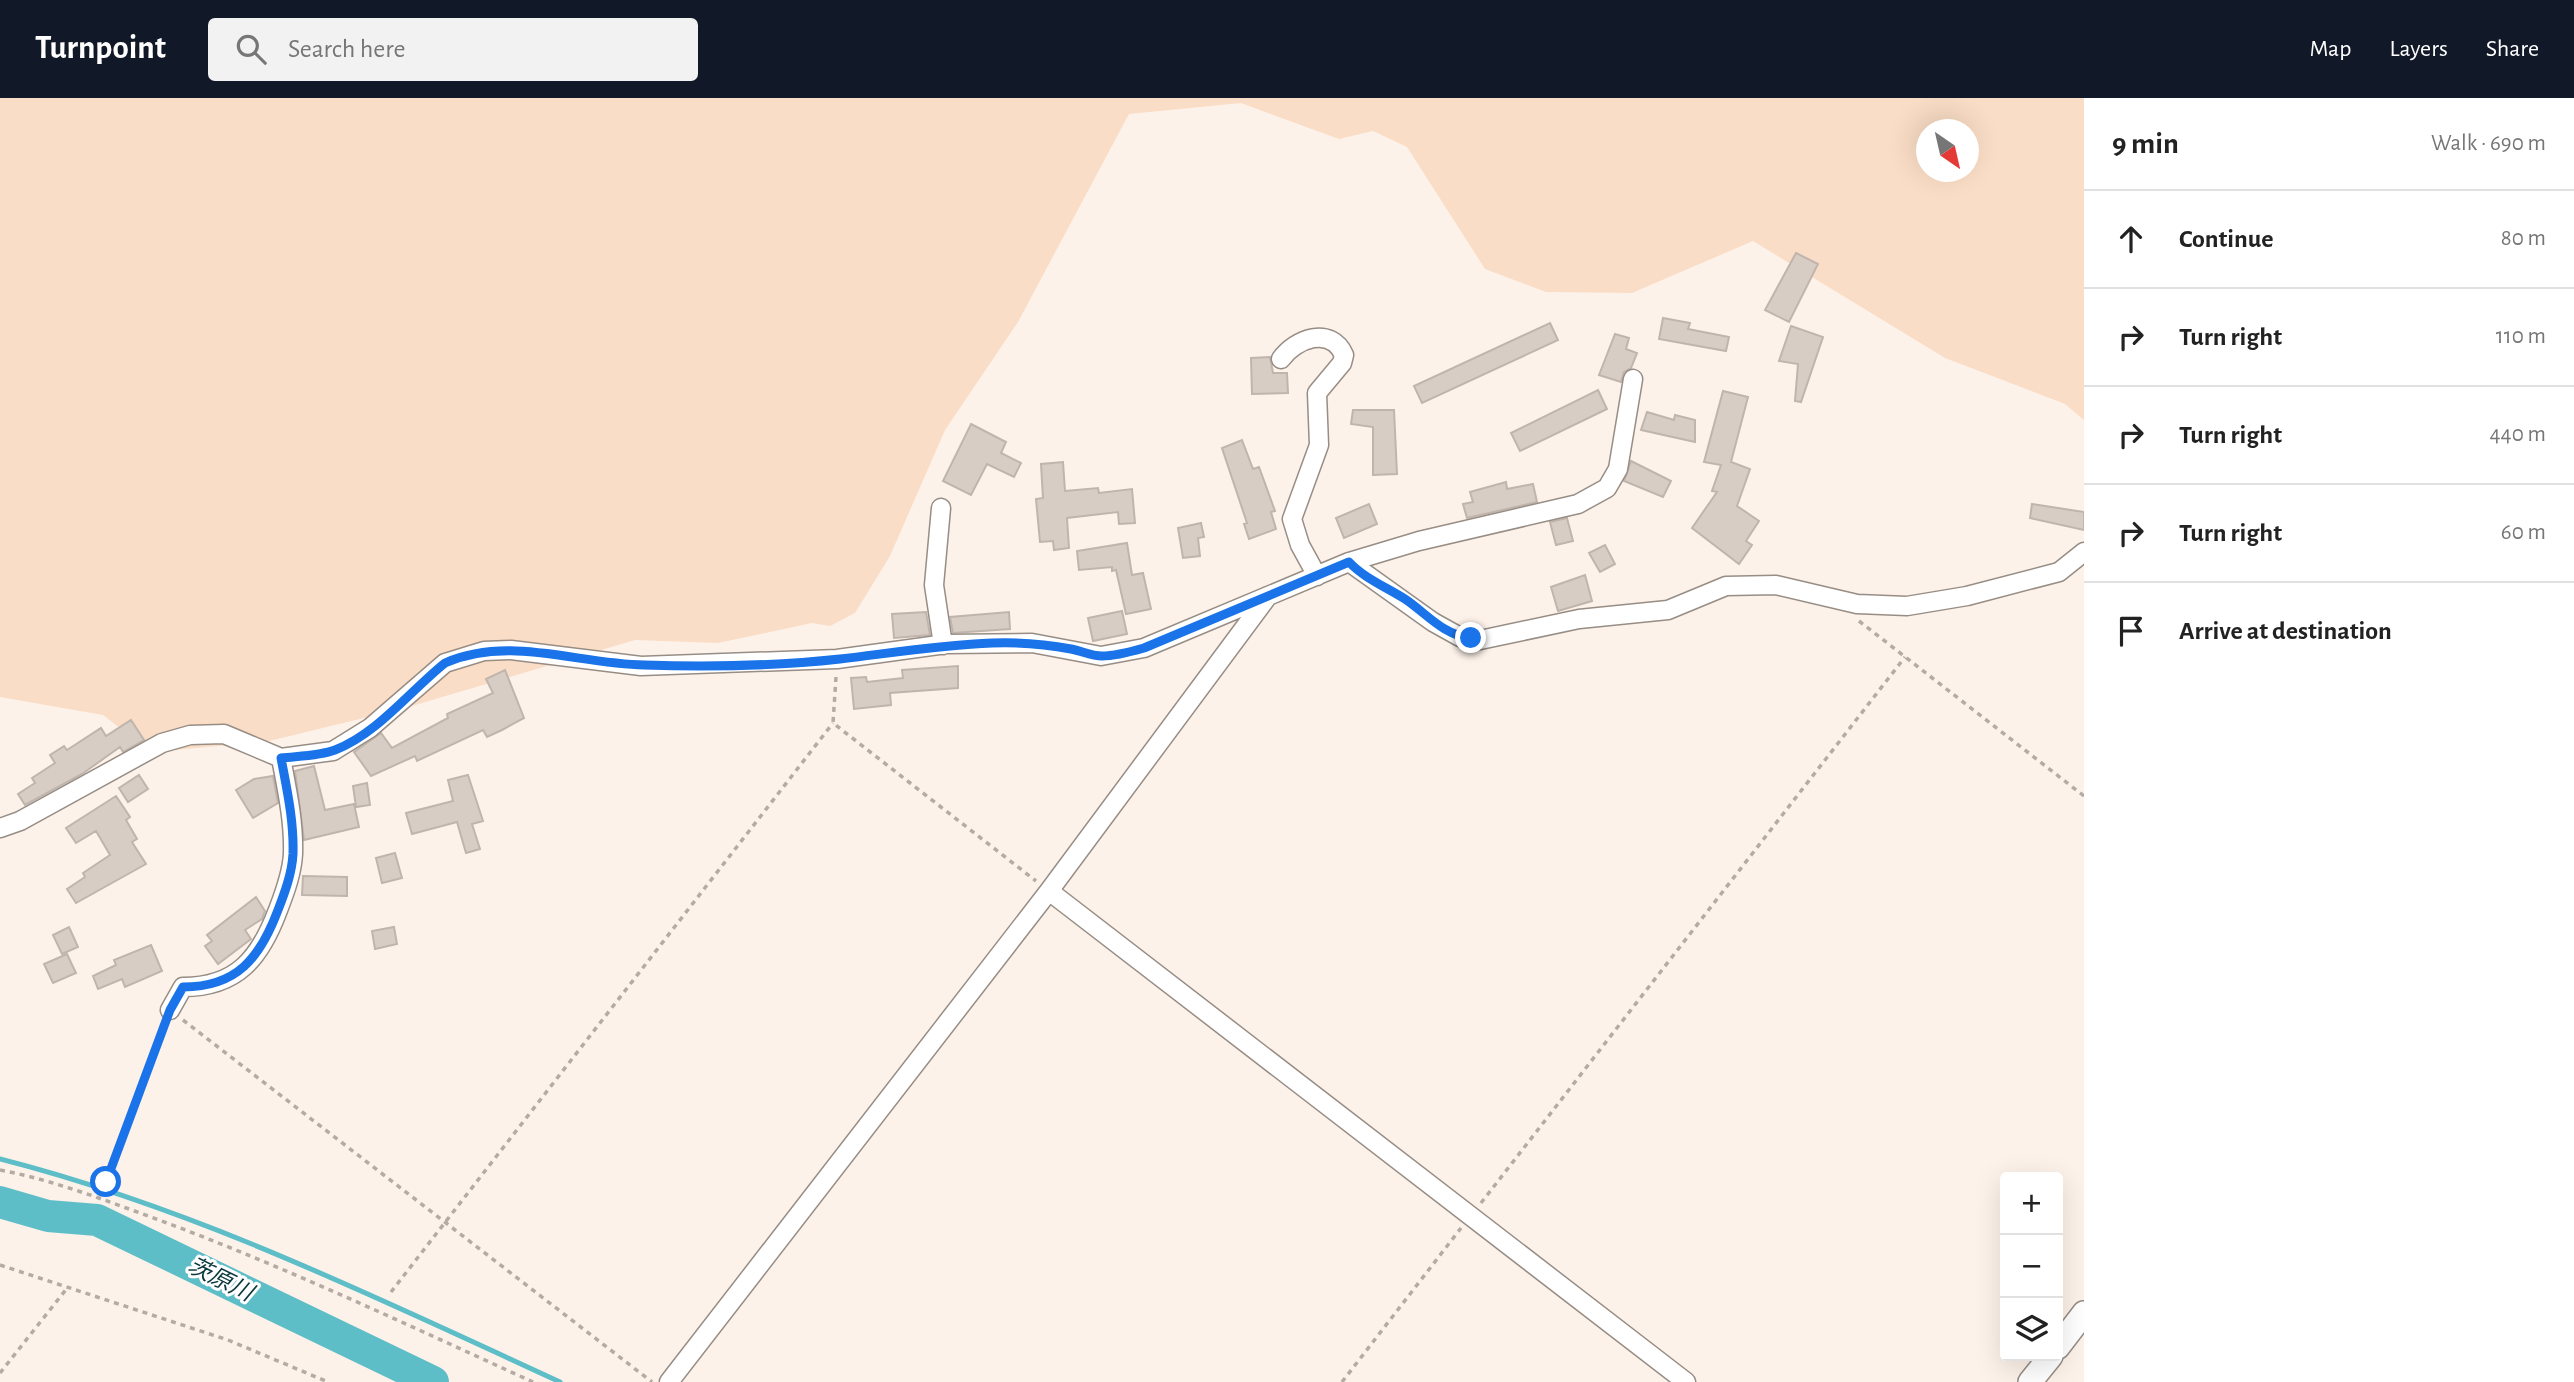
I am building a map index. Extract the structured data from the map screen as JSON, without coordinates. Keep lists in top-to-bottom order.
{
  "water": ["茨原川"],
  "north": "bottom right",
  "page": {
    "header": "Turnpoint",
    "search": "Search here",
    "nav": ["Map", "Layers", "Share"],
    "heading": ["9 min", "Walk · 690 m"],
    "list": [
      ["Continue", "80 m"],
      ["Turn right", "110 m"],
      ["Turn right", "440 m"],
      ["Turn right", "60 m"],
      "Arrive at destination"
    ],
    "map_buttons": ["+", "−"]
  }
}
